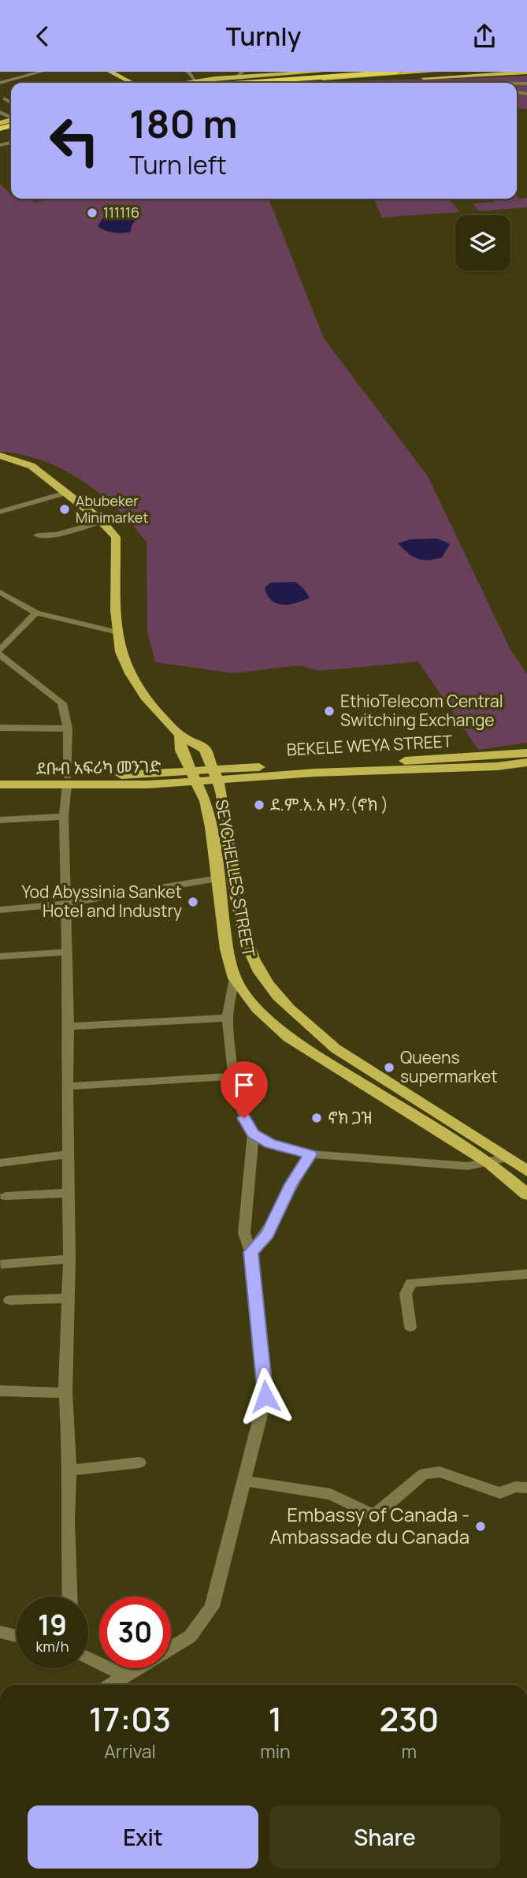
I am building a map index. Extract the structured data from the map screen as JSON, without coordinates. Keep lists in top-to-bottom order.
{
  "streets": {
    "main road": ["BEKELE WEYA STREET", "ደቡብ አፍሪካ መንገድ", "SEYCHELLES STREET"]
  },
  "crossings": [
    ["BEKELE WEYA STREET", "ደቡብ አፍሪካ መንገድ"],
    ["BEKELE WEYA STREET", "SEYCHELLES STREET"],
    ["ደቡብ አፍሪካ መንገድ", "SEYCHELLES STREET"]
  ],
  "places": [
    "111116",
    "Abubeker Minimarket",
    "EthioTelecom Central Switching Exchange",
    "ደ.ም.አ.አ ዞን.(ኖክ )",
    "Yod Abyssinia Sanket Hotel and Industry",
    "Queens supermarket",
    "ኖክ ጋዝ",
    "Embassy of Canada - Ambassade du Canada"
  ],
  "page": {
    "header": "Turnly",
    "turn": ["180 m", "Turn left"],
    "speed": "19 km/h",
    "limit": "30",
    "eta": [
      "17:03",
      "Arrival",
      "1",
      "min",
      "230",
      "m"
    ],
    "buttons": ["Exit", "Share"]
  }
}
